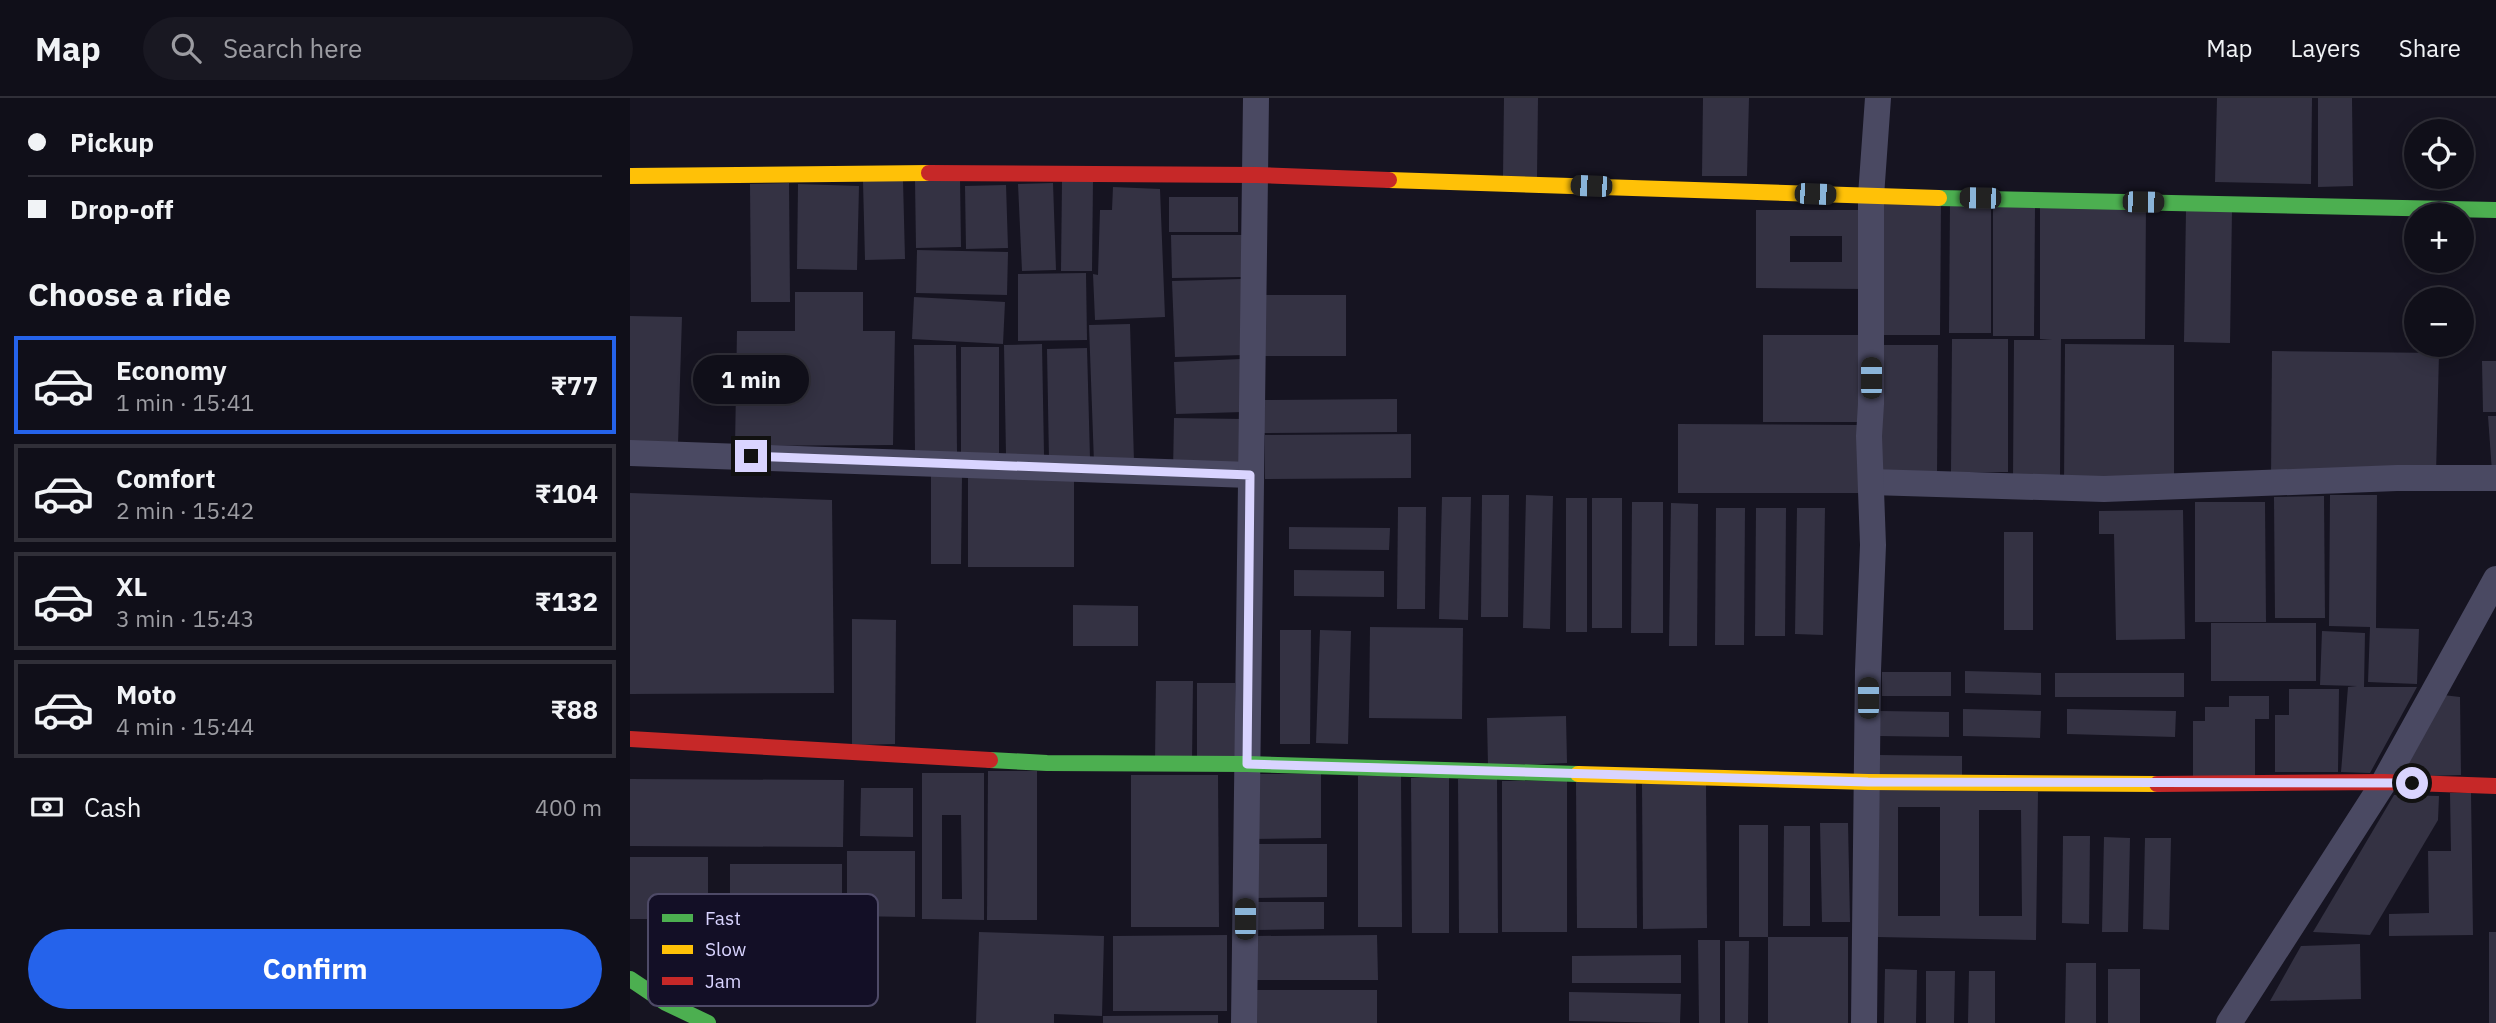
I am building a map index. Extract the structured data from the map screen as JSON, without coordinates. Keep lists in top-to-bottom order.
{
  "legend": ["Fast", "Slow", "Jam"],
  "page": {
    "header": "Map",
    "search": "Search here",
    "nav": ["Map", "Layers", "Share"],
    "banner": ["Pickup", "Drop-off"],
    "map_buttons": ["+", "−"],
    "heading": "Choose a ride",
    "list": [
      {
        "name": "Economy",
        "note": "1 min · 15:41",
        "value": "₹77"
      },
      {
        "name": "Comfort",
        "note": "2 min · 15:42",
        "value": "₹104"
      },
      {
        "name": "XL",
        "note": "3 min · 15:43",
        "value": "₹132"
      },
      {
        "name": "Moto",
        "note": "4 min · 15:44",
        "value": "₹88"
      }
    ],
    "bubble": "1 min",
    "pay": ["Cash", "400 m"],
    "buttons": "Confirm"
  }
}
